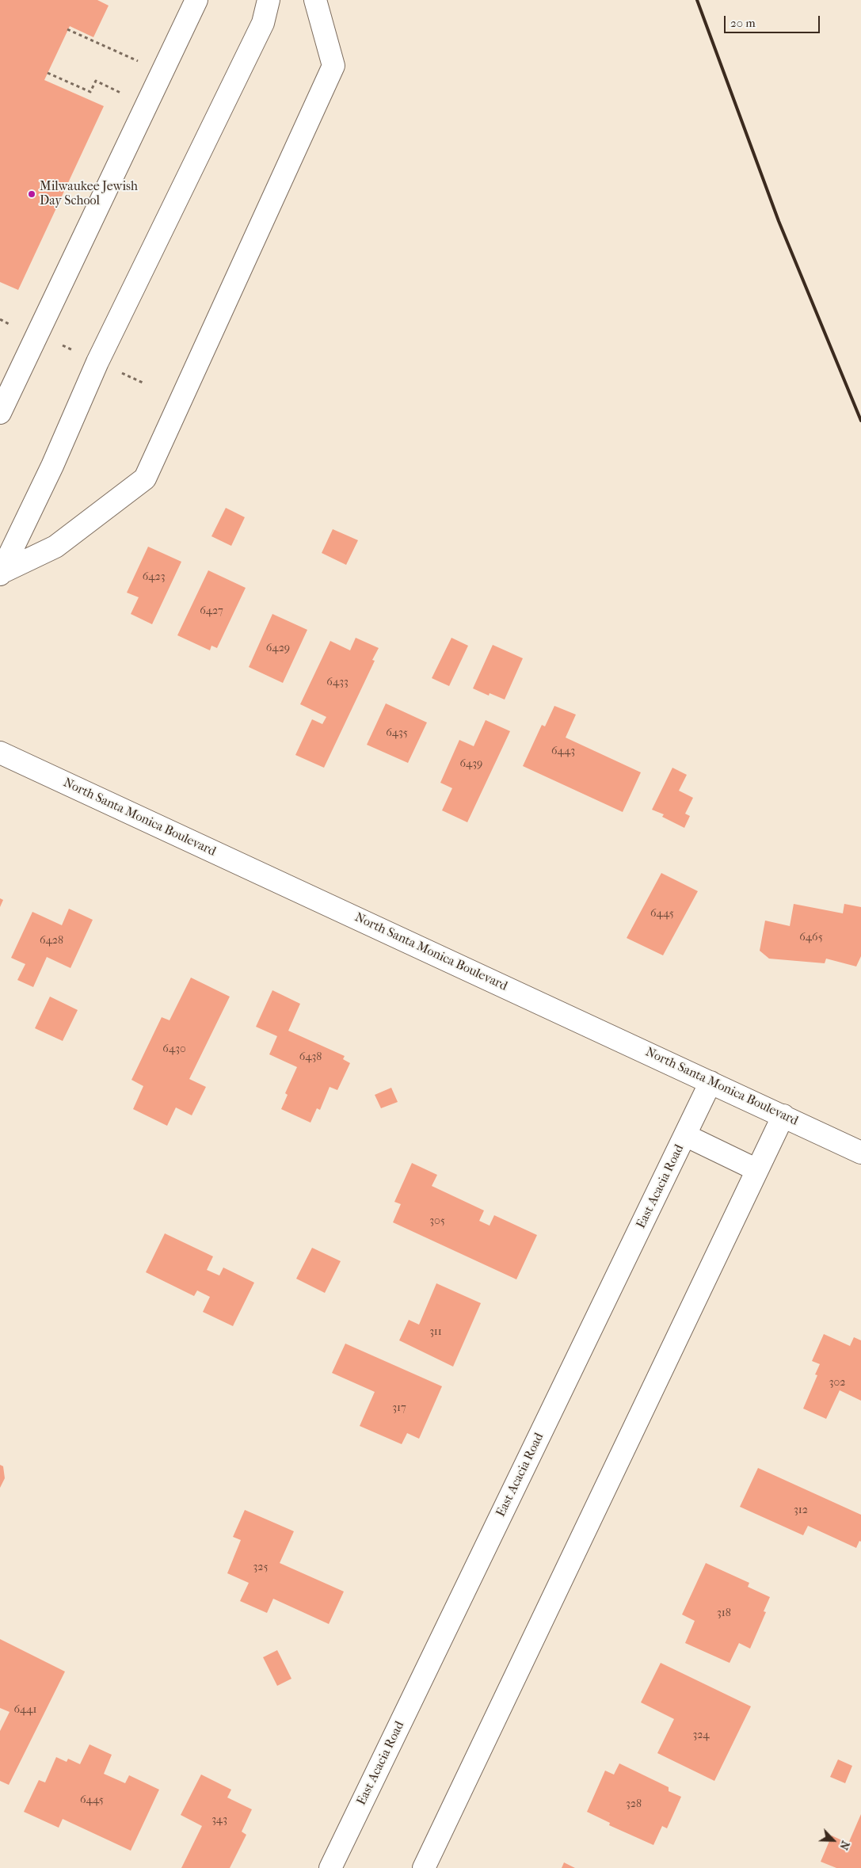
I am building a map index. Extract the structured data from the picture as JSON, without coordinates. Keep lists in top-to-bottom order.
{
  "streets": {
    "street": ["North Santa Monica Boulevard", "East Acacia Road"]
  },
  "crossings": [
    ["North Santa Monica Boulevard", "East Acacia Road"]
  ],
  "places": ["Milwaukee Jewish Day School"],
  "house_numbers": [
    "6423",
    "6427",
    "6429",
    "6433",
    "6435",
    "6443",
    "6439",
    "6445",
    "6465",
    "6428",
    "6430",
    "6438",
    "305",
    "311",
    "302",
    "317",
    "312",
    "325",
    "318",
    "6441",
    "324",
    "6445",
    "328",
    "343"
  ],
  "scale_bar": "20 m",
  "north": "bottom right"
}
